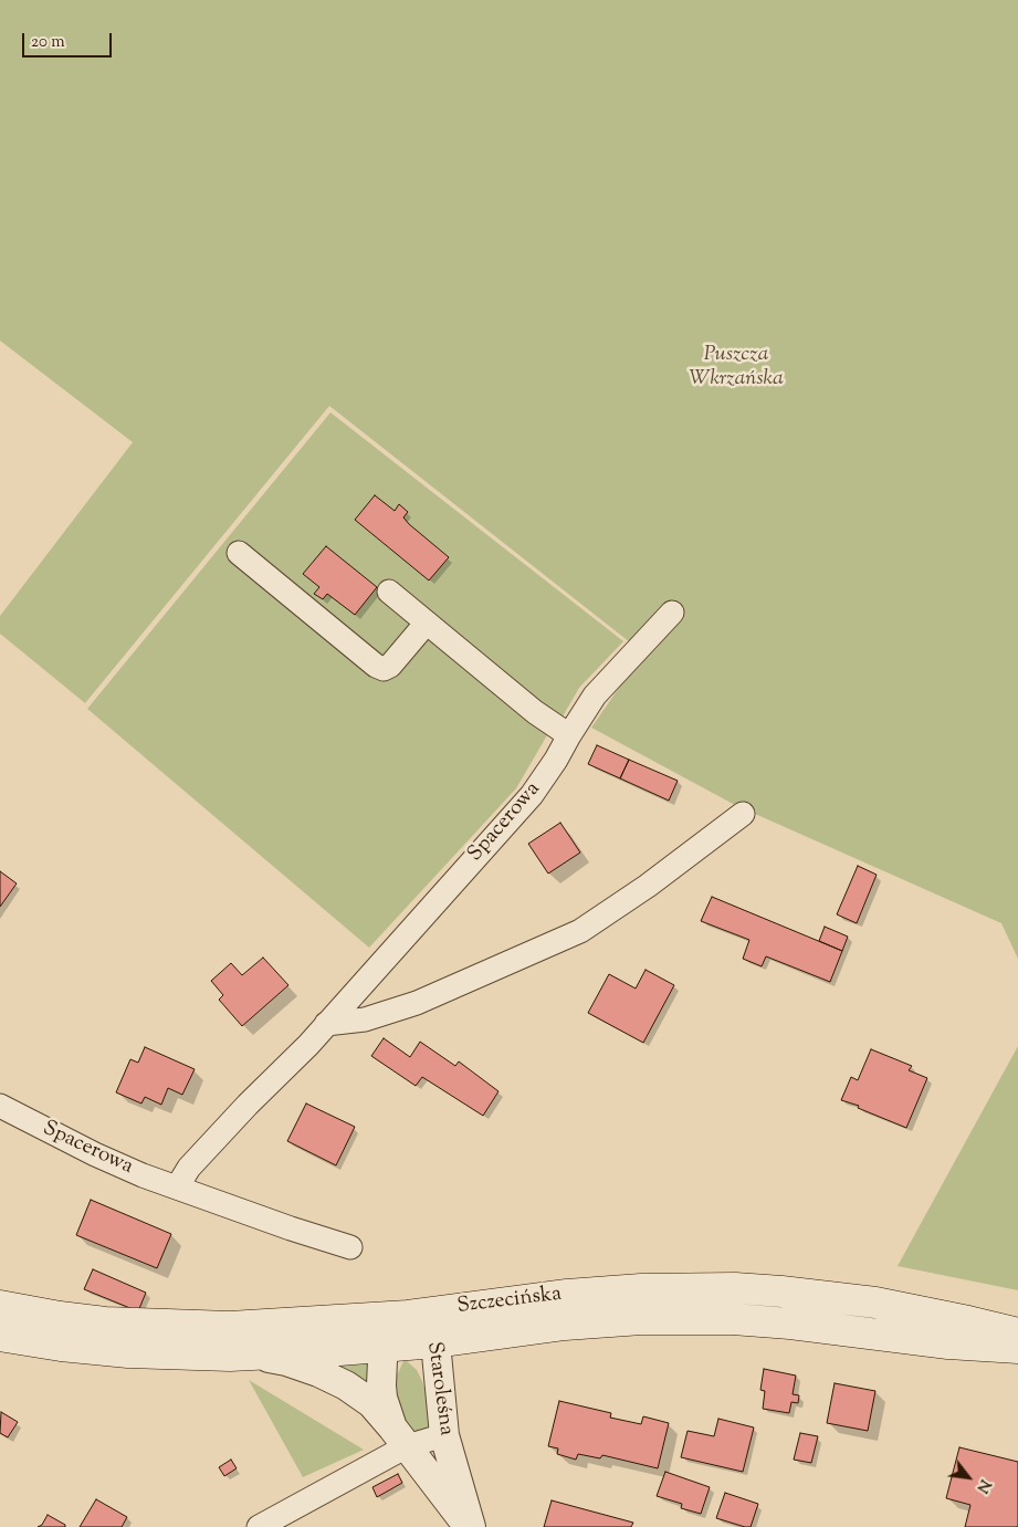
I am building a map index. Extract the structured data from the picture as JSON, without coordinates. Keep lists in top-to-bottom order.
{
  "streets": {
    "main road": ["Szczecińska"],
    "street": ["Spacerowa", "Staroleśna"]
  },
  "crossings": [
    ["Szczecińska", "Staroleśna"]
  ],
  "parks": ["Puszcza Wkrzańska"],
  "scale_bar": "20 m",
  "north": "bottom right"
}
